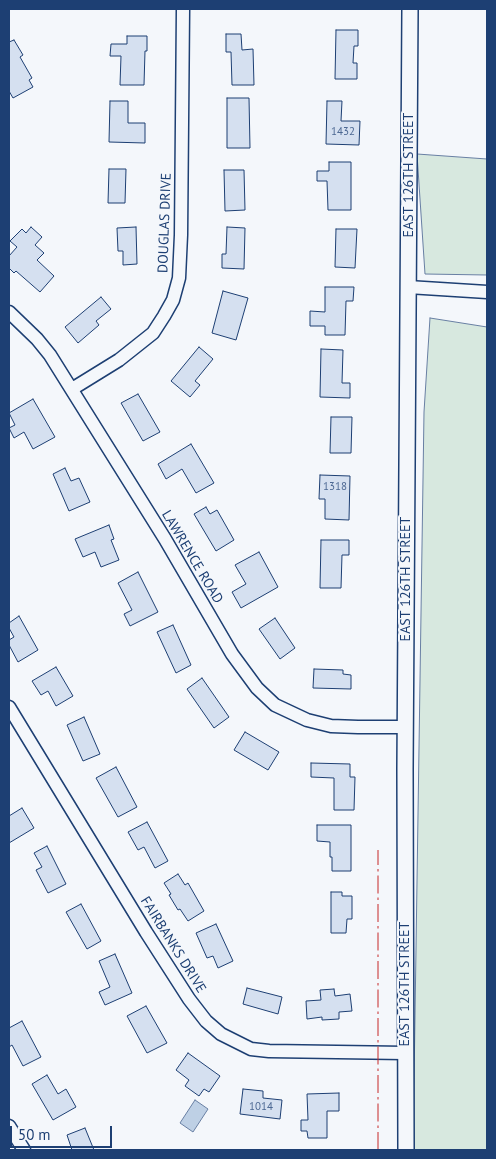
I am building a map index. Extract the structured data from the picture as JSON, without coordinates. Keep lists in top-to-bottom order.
{
  "streets": {
    "street": [
      "EAST 126TH STREET",
      "DOUGLAS DRIVE",
      "LAWRENCE ROAD",
      "FAIRBANKS DRIVE"
    ]
  },
  "crossings": [
    ["EAST 126TH STREET", "LAWRENCE ROAD"],
    ["EAST 126TH STREET", "FAIRBANKS DRIVE"],
    ["DOUGLAS DRIVE", "LAWRENCE ROAD"]
  ],
  "house_numbers": ["1432", "1318", "1014"],
  "scale_bar": "50 m"
}
